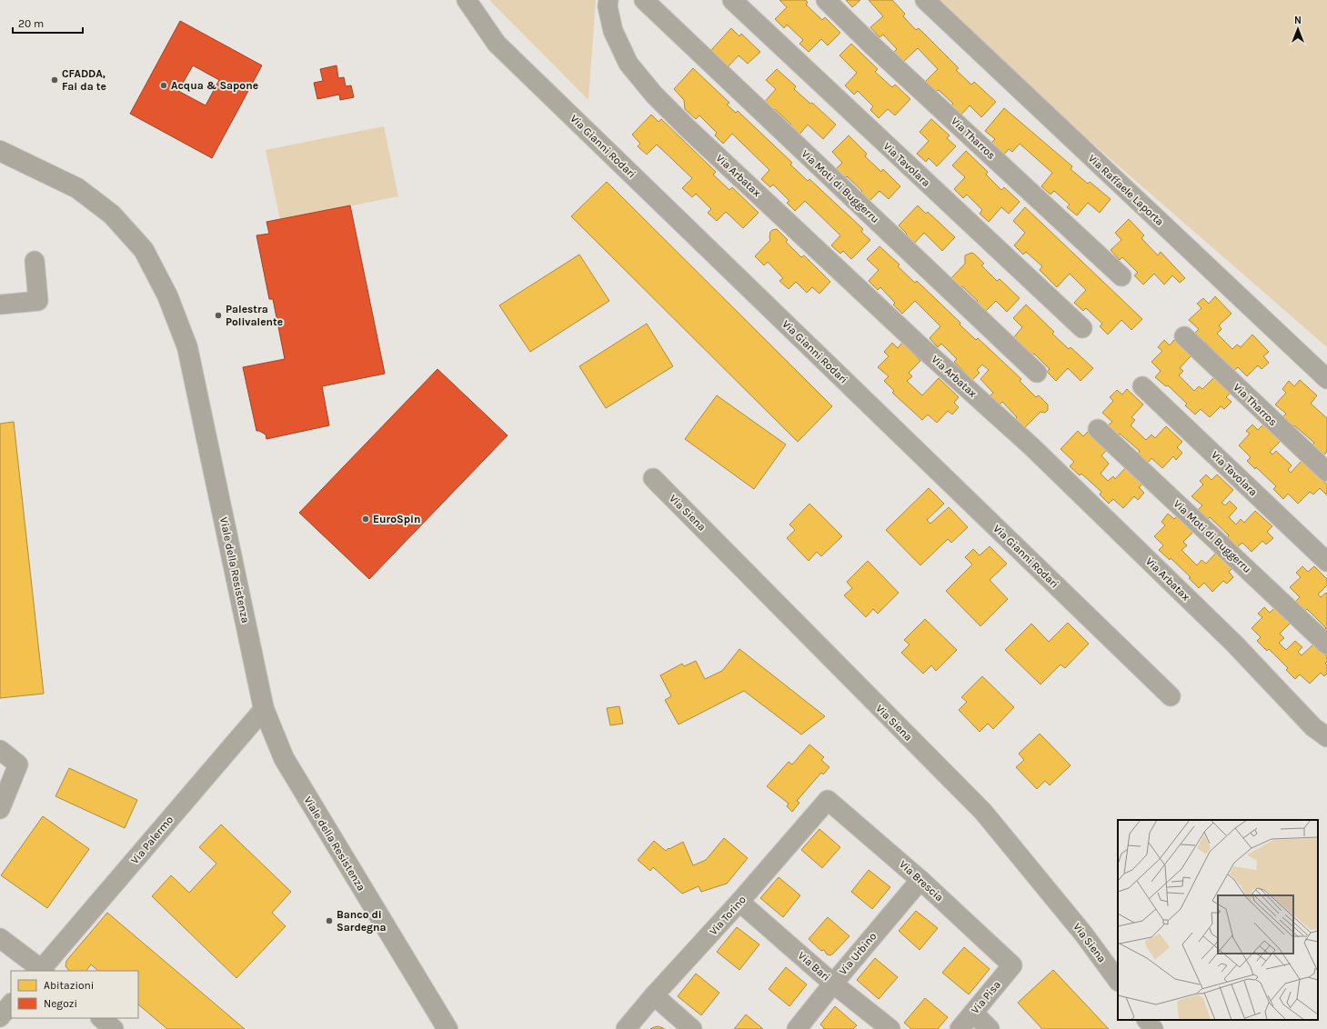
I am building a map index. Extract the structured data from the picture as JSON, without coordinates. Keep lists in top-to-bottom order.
{
  "streets": {
    "main road": ["Viale della Resistenza"],
    "street": [
      "Via Tharros",
      "Via Gianni Rodari",
      "Via Tavolara",
      "Via Arbatax",
      "Via Moti di Buggerru",
      "Via Raffaele Laporta",
      "Via Siena",
      "Via Palermo",
      "Via Brescia",
      "Via Torino",
      "Via Urbino",
      "Via Bari",
      "Via Pisa"
    ]
  },
  "crossings": [
    ["Viale della Resistenza", "Via Palermo"],
    ["Via Brescia", "Via Torino"],
    ["Via Brescia", "Via Urbino"],
    ["Via Brescia", "Via Pisa"],
    ["Via Torino", "Via Bari"],
    ["Via Urbino", "Via Bari"]
  ],
  "places": [
    "CFADDA, Fai da te",
    "Acqua & Sapone",
    "Palestra Polivalente",
    "EuroSpin",
    "Banco di Sardegna"
  ],
  "legend": ["Abitazioni", "Negozi"],
  "scale_bar": "20 m",
  "north": "top"
}
